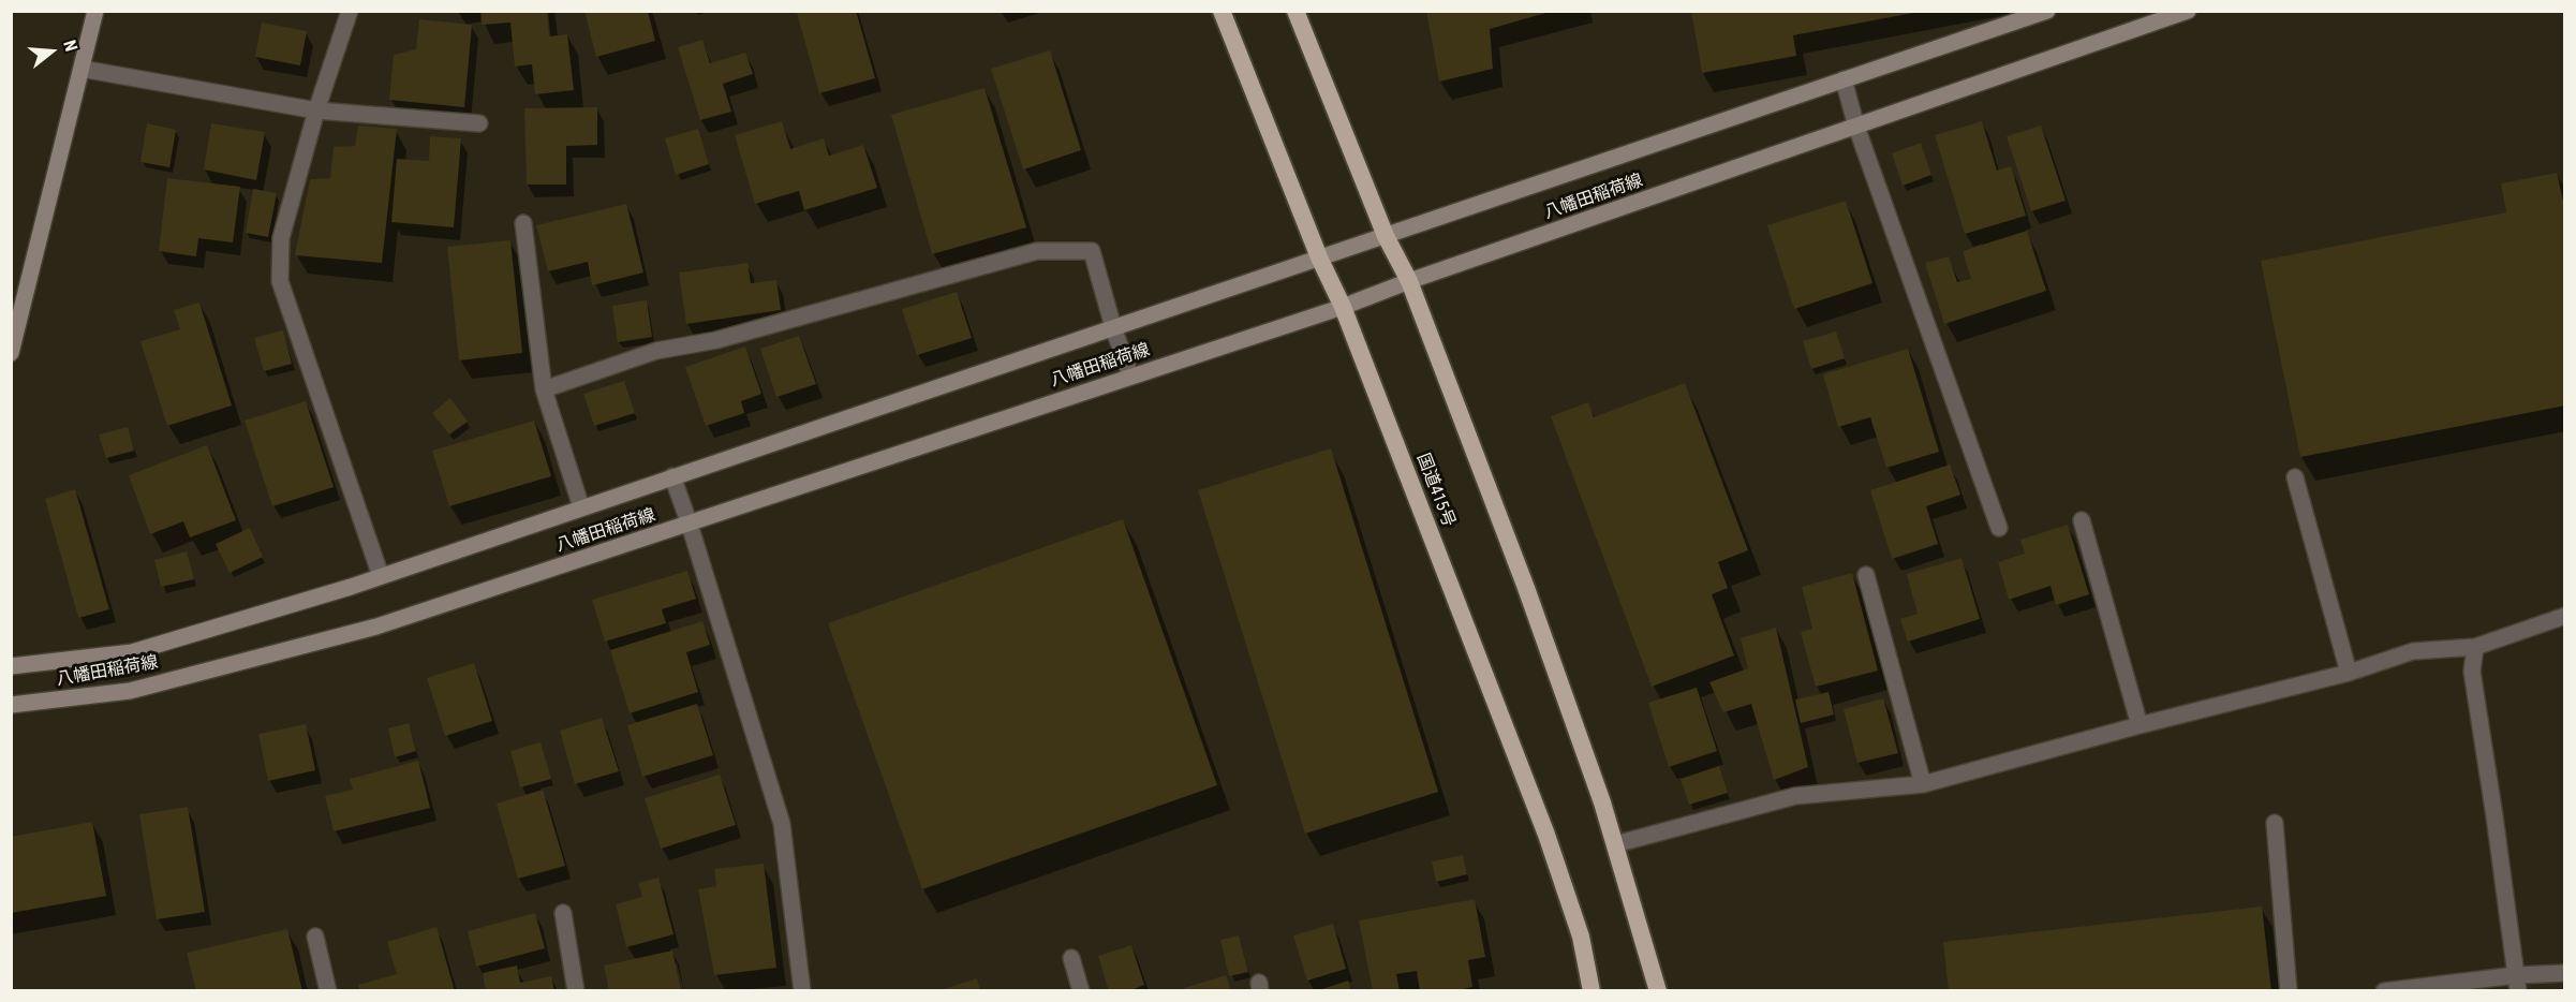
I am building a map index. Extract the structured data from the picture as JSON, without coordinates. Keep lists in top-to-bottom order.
{
  "streets": {
    "highway": ["国道415号"],
    "main road": ["八幡田稲荷線"]
  },
  "crossings": [
    ["八幡田稲荷線", "国道415号"]
  ],
  "north": "right"
}
